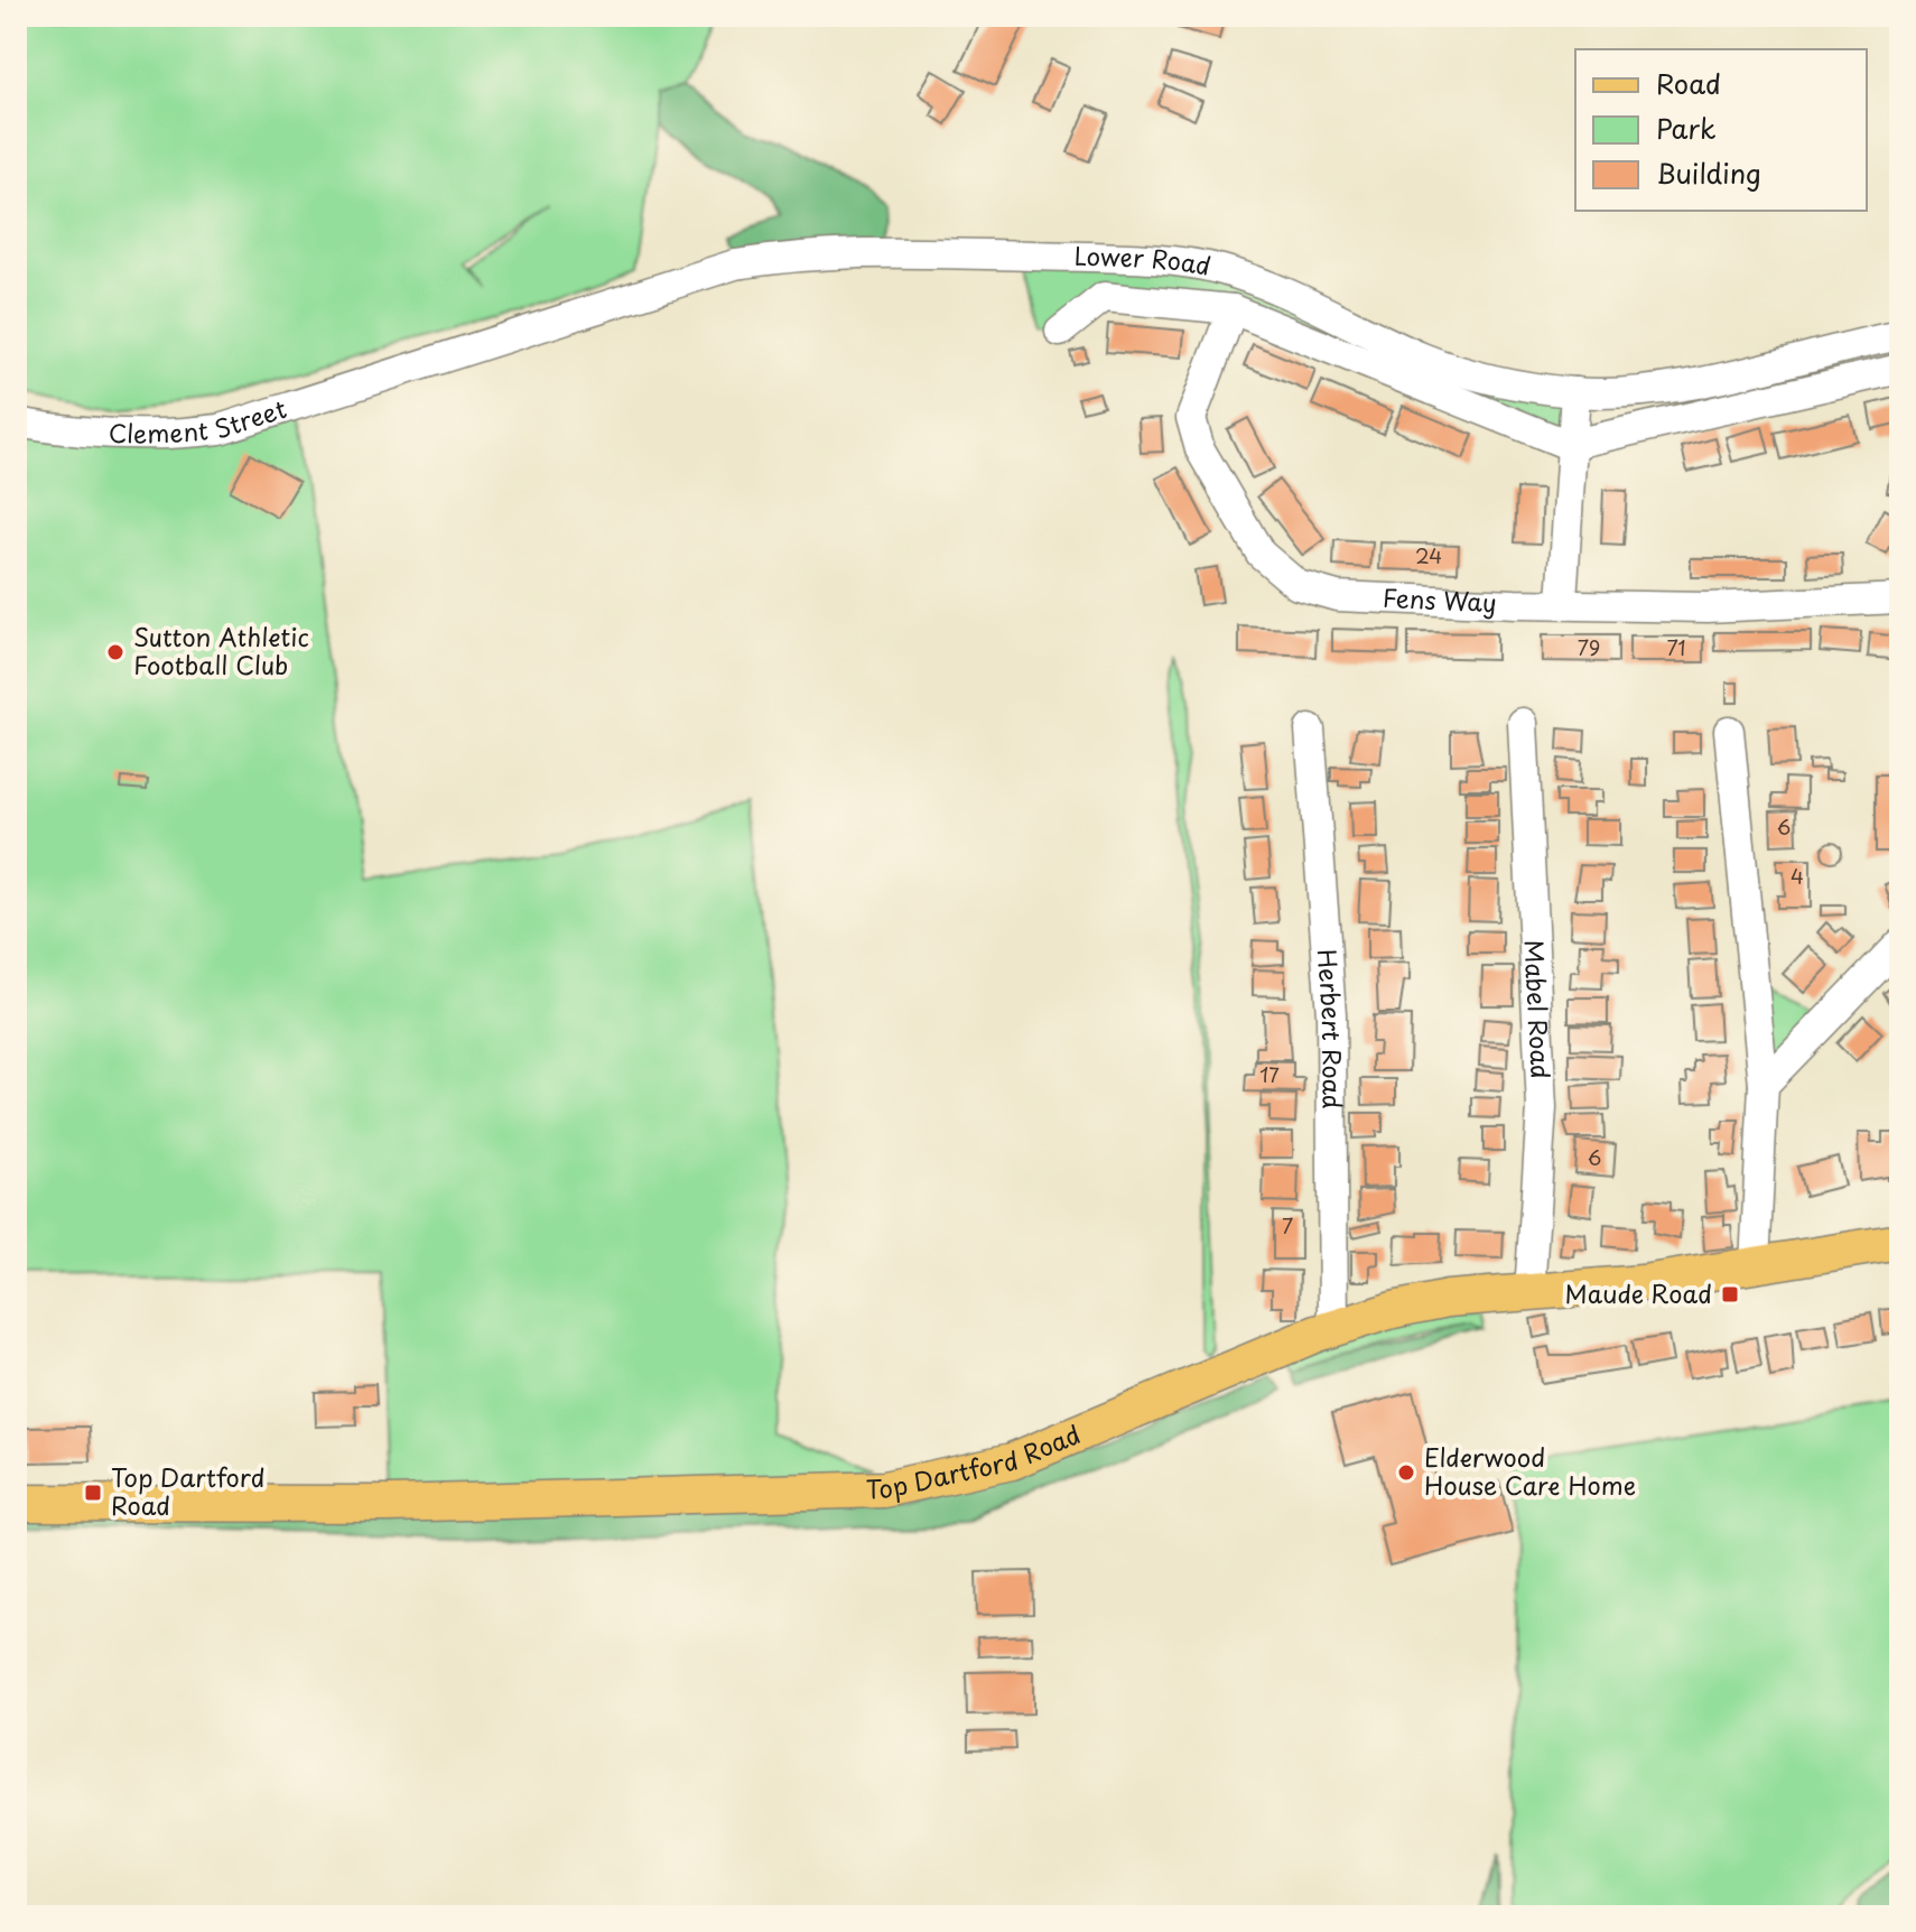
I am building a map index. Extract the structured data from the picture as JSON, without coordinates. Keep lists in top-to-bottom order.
{
  "streets": {
    "main road": ["Top Dartford Road"],
    "street": [
      "Lower Road",
      "Clement Street",
      "Fens Way",
      "Mabel Road",
      "Herbert Road"
    ]
  },
  "crossings": [
    ["Lower Road", "Clement Street"],
    ["Lower Road", "Fens Way"],
    ["Mabel Road", "Top Dartford Road"],
    ["Herbert Road", "Top Dartford Road"]
  ],
  "places": {
    "other": ["Sutton Athletic Football Club", "Elderwood House Care Home"],
    "transit": ["Maude Road", "Top Dartford Road"]
  },
  "house_numbers": [
    "24",
    "79",
    "71",
    "6",
    "4",
    "17",
    "6",
    "7"
  ],
  "legend": ["Road", "Park", "Building"]
}
